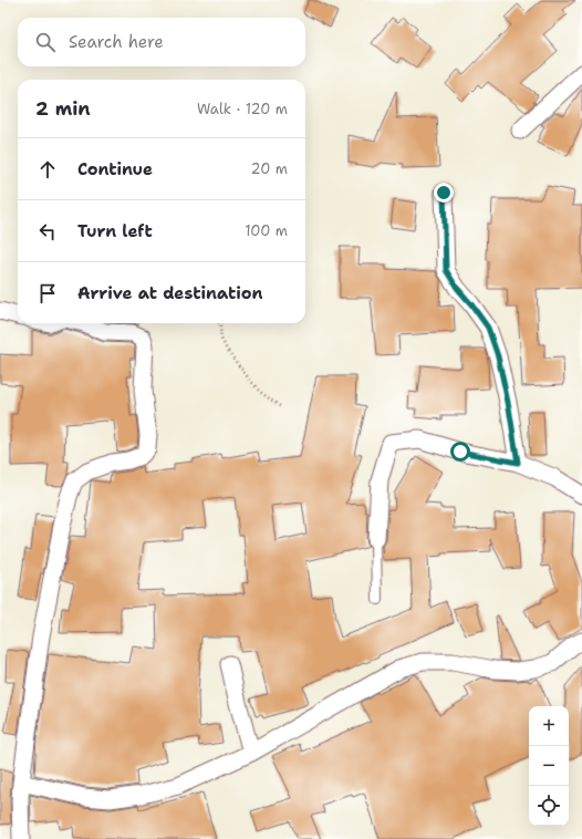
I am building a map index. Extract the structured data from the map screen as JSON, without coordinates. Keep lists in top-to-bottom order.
{
  "page": {
    "search": "Search here",
    "heading": ["2 min", "Walk · 120 m"],
    "list": [
      ["Continue", "20 m"],
      ["Turn left", "100 m"],
      "Arrive at destination"
    ],
    "map_buttons": ["+", "−"]
  }
}
